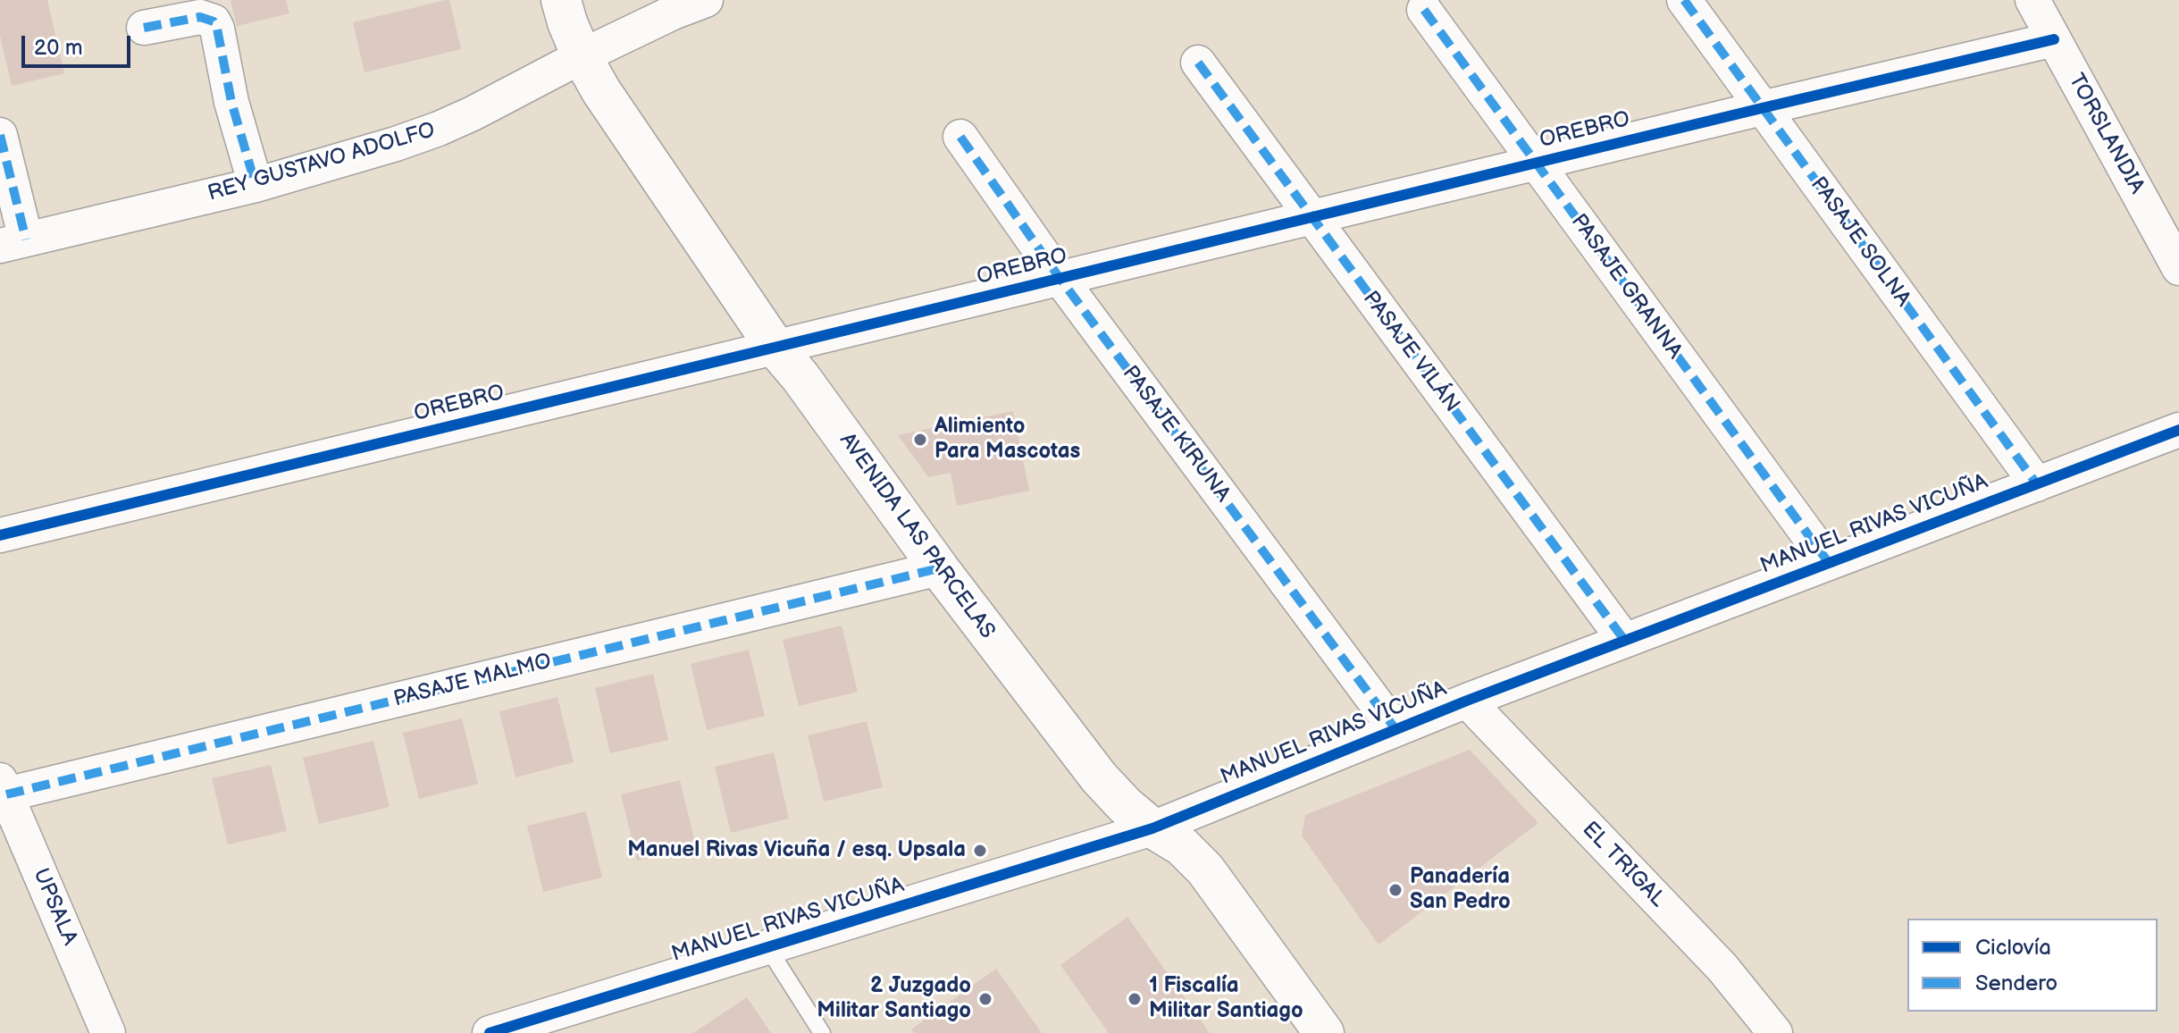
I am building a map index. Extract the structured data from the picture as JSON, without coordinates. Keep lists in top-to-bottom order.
{
  "streets": {
    "street": [
      "OREBRO",
      "TORSLANDIA",
      "REY GUSTAVO ADOLFO",
      "PASAJE SOLNA",
      "PASAJE GRANNA",
      "PASAJE VILÁN",
      "PASAJE KIRUNA",
      "MANUEL RIVAS VICUÑA",
      "AVENIDA LAS PARCELAS",
      "PASAJE MALMO",
      "EL TRIGAL",
      "UPSALA"
    ]
  },
  "crossings": [
    ["OREBRO", "TORSLANDIA"],
    ["OREBRO", "PASAJE SOLNA"],
    ["OREBRO", "PASAJE GRANNA"],
    ["OREBRO", "PASAJE VILÁN"],
    ["OREBRO", "PASAJE KIRUNA"],
    ["OREBRO", "AVENIDA LAS PARCELAS"],
    ["REY GUSTAVO ADOLFO", "AVENIDA LAS PARCELAS"],
    ["PASAJE SOLNA", "MANUEL RIVAS VICUÑA"],
    ["PASAJE GRANNA", "MANUEL RIVAS VICUÑA"],
    ["PASAJE VILÁN", "MANUEL RIVAS VICUÑA"],
    ["PASAJE KIRUNA", "MANUEL RIVAS VICUÑA"],
    ["MANUEL RIVAS VICUÑA", "AVENIDA LAS PARCELAS"],
    ["MANUEL RIVAS VICUÑA", "EL TRIGAL"],
    ["AVENIDA LAS PARCELAS", "PASAJE MALMO"],
    ["PASAJE MALMO", "UPSALA"]
  ],
  "places": [
    "Alimiento Para Mascotas",
    "Manuel Rivas Vicuña / esq. Upsala",
    "Panadería San Pedro",
    "2 Juzgado Militar Santiago",
    "1 Fiscalía Militar Santiago"
  ],
  "legend": ["Ciclovía", "Sendero"],
  "scale_bar": "20 m"
}
